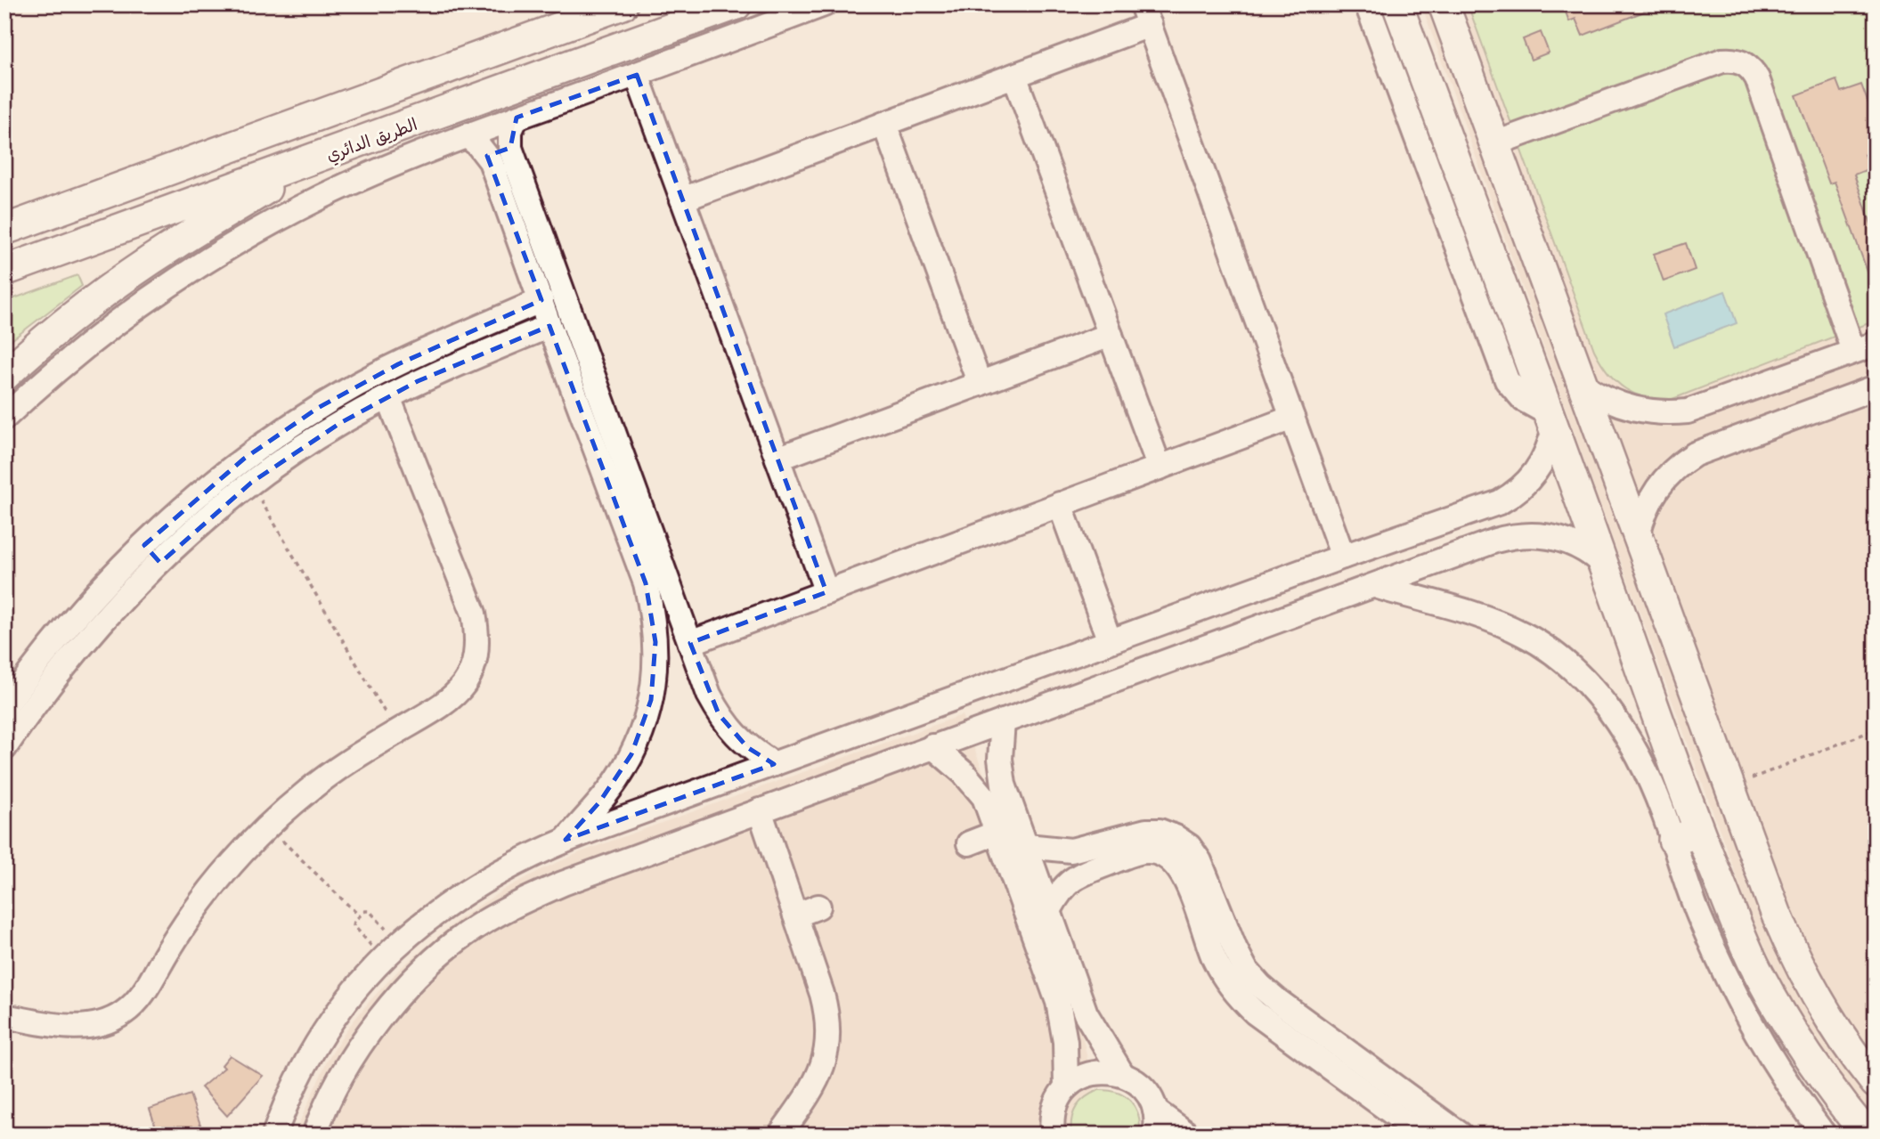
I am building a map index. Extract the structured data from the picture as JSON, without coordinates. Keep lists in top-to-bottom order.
{
  "streets": {
    "main road": ["الطريق الدائري"]
  }
}
